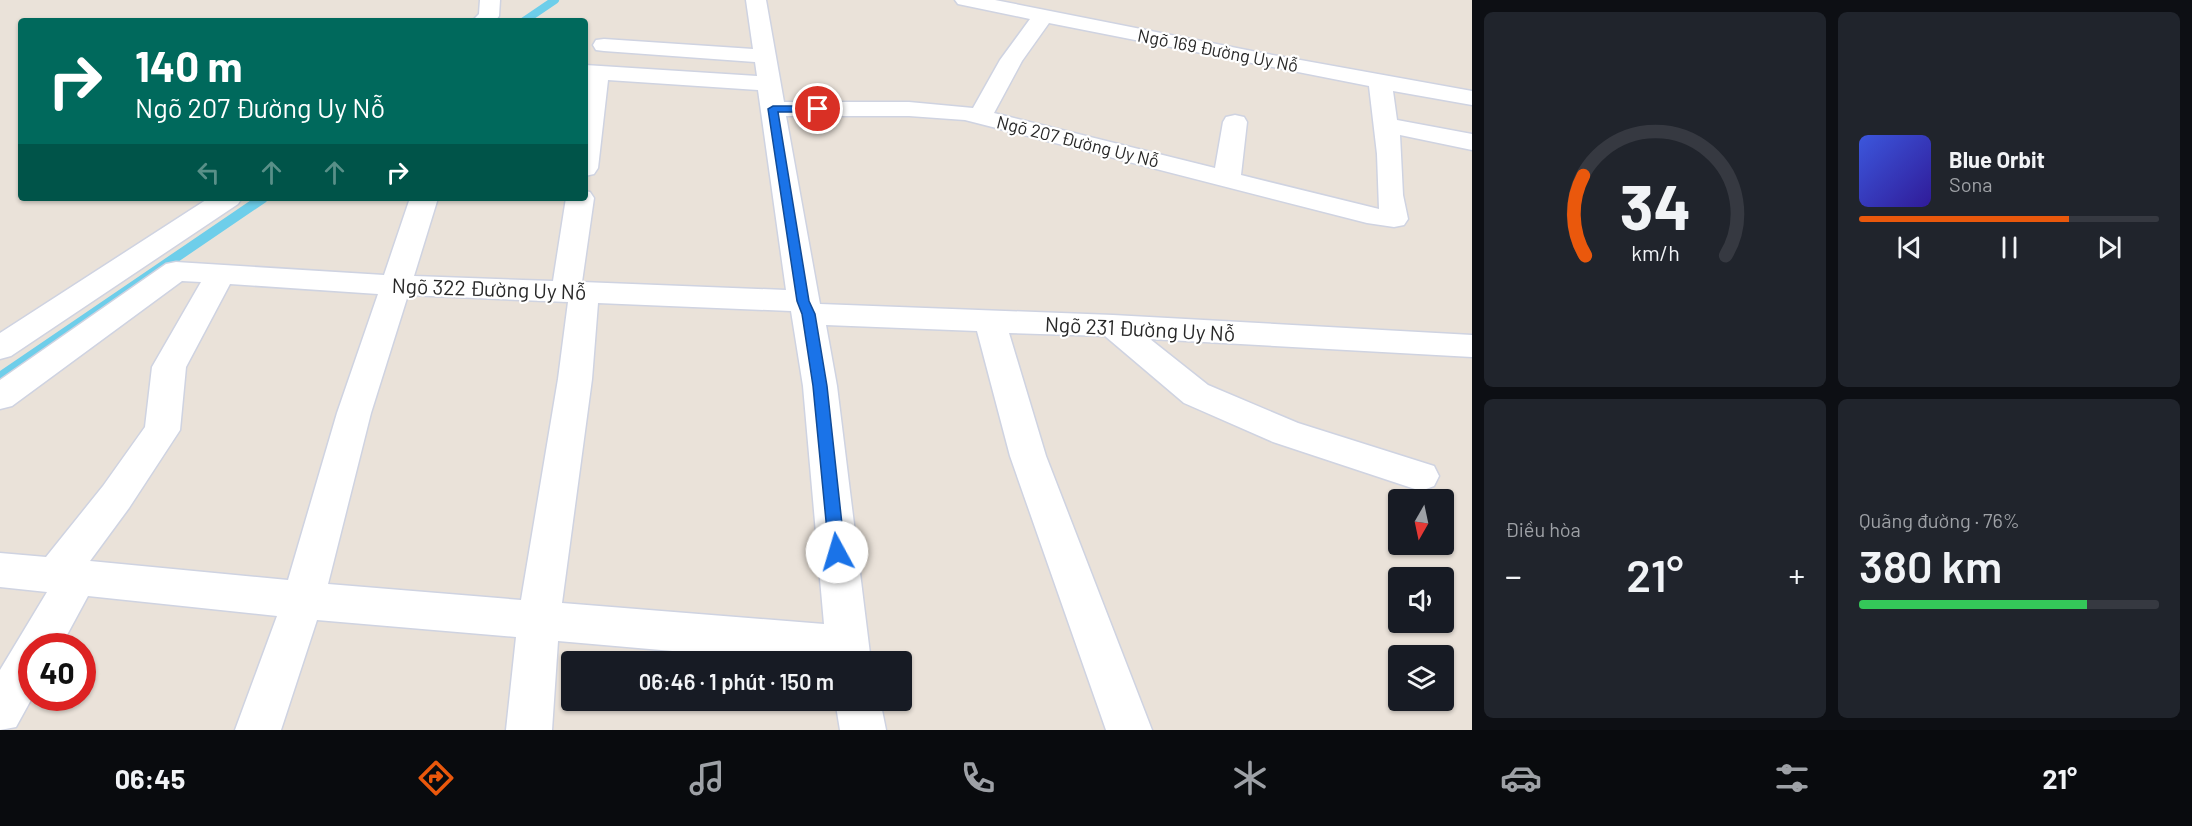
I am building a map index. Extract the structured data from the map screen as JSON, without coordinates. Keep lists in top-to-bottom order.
{
  "streets": {
    "street": [
      "Ngõ 169 Đường Uy Nỗ",
      "Ngõ 207 Đường Uy Nỗ",
      "Ngõ 322 Đường Uy Nỗ",
      "Ngõ 231 Đường Uy Nỗ"
    ]
  },
  "crossings": [
    ["Ngõ 322 Đường Uy Nỗ", "Ngõ 231 Đường Uy Nỗ"]
  ],
  "north": "bottom",
  "page": {
    "turn": ["140 m", "Ngõ 207 Đường Uy Nỗ"],
    "song": ["Blue Orbit", "Sona"],
    "tile": [
      "Điều hòa",
      ["Quãng đường · 76%", "380 km"]
    ],
    "heat": ["−", "21°", "+"],
    "limit": "40",
    "trip": "06:46 · 1 phút · 150 m",
    "tabs": ["06:45", "21°"],
    "gauge": ["34", "km/h"]
  }
}
